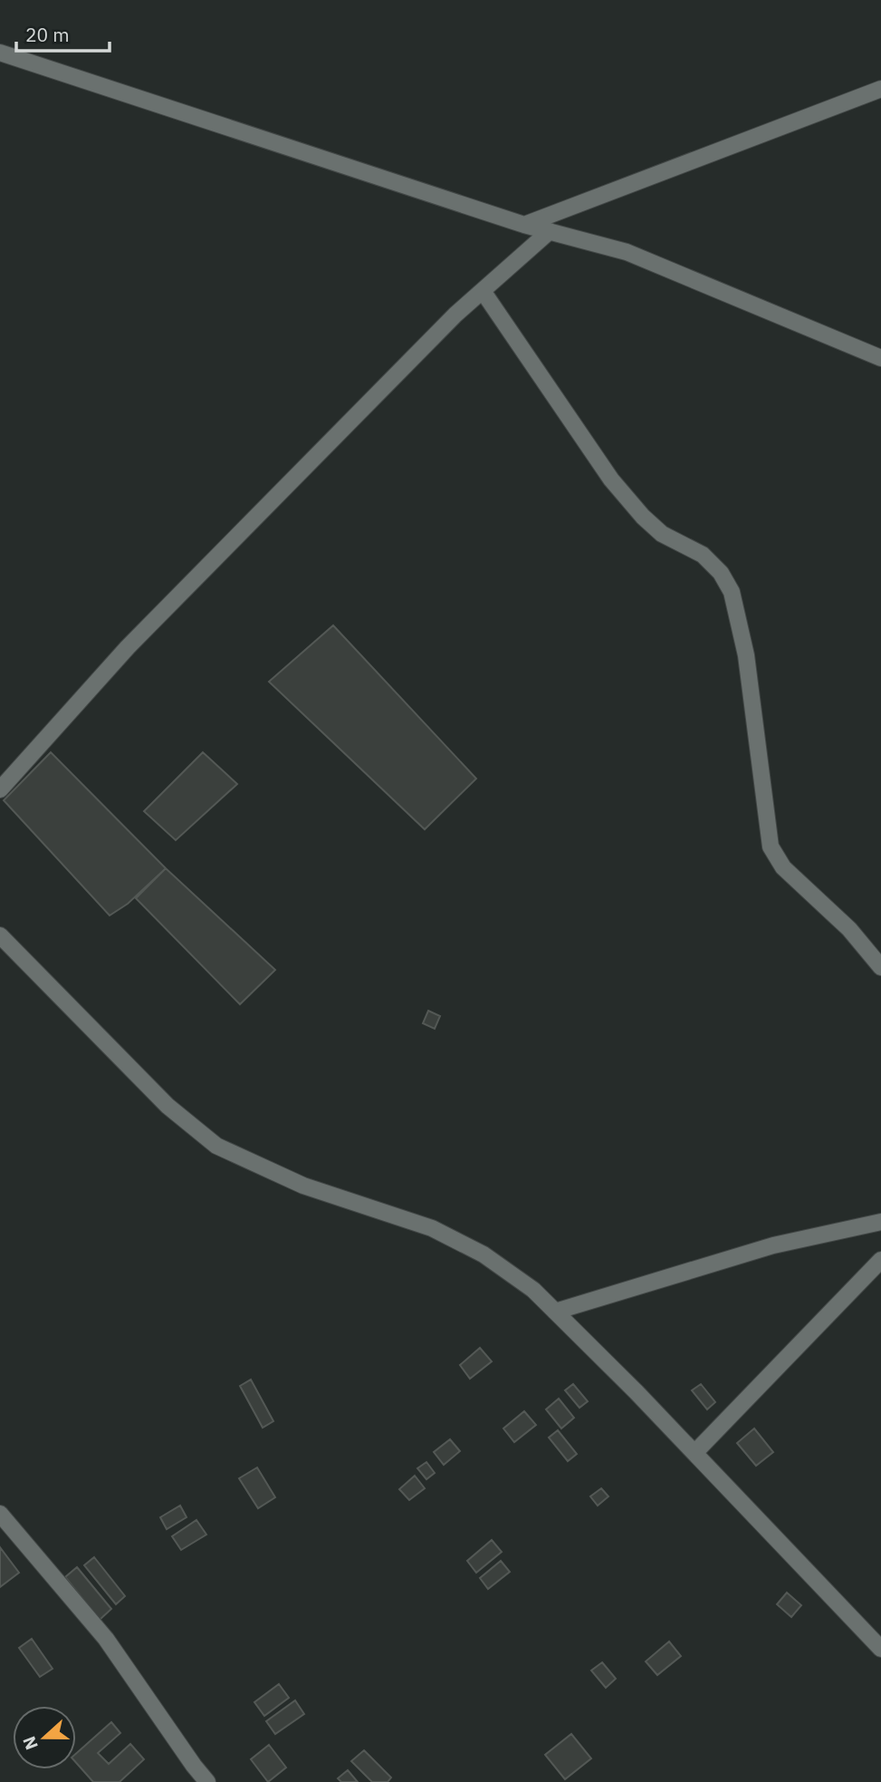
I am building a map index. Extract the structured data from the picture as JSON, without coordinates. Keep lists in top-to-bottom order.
{
  "scale_bar": "20 m",
  "north": "left"
}
